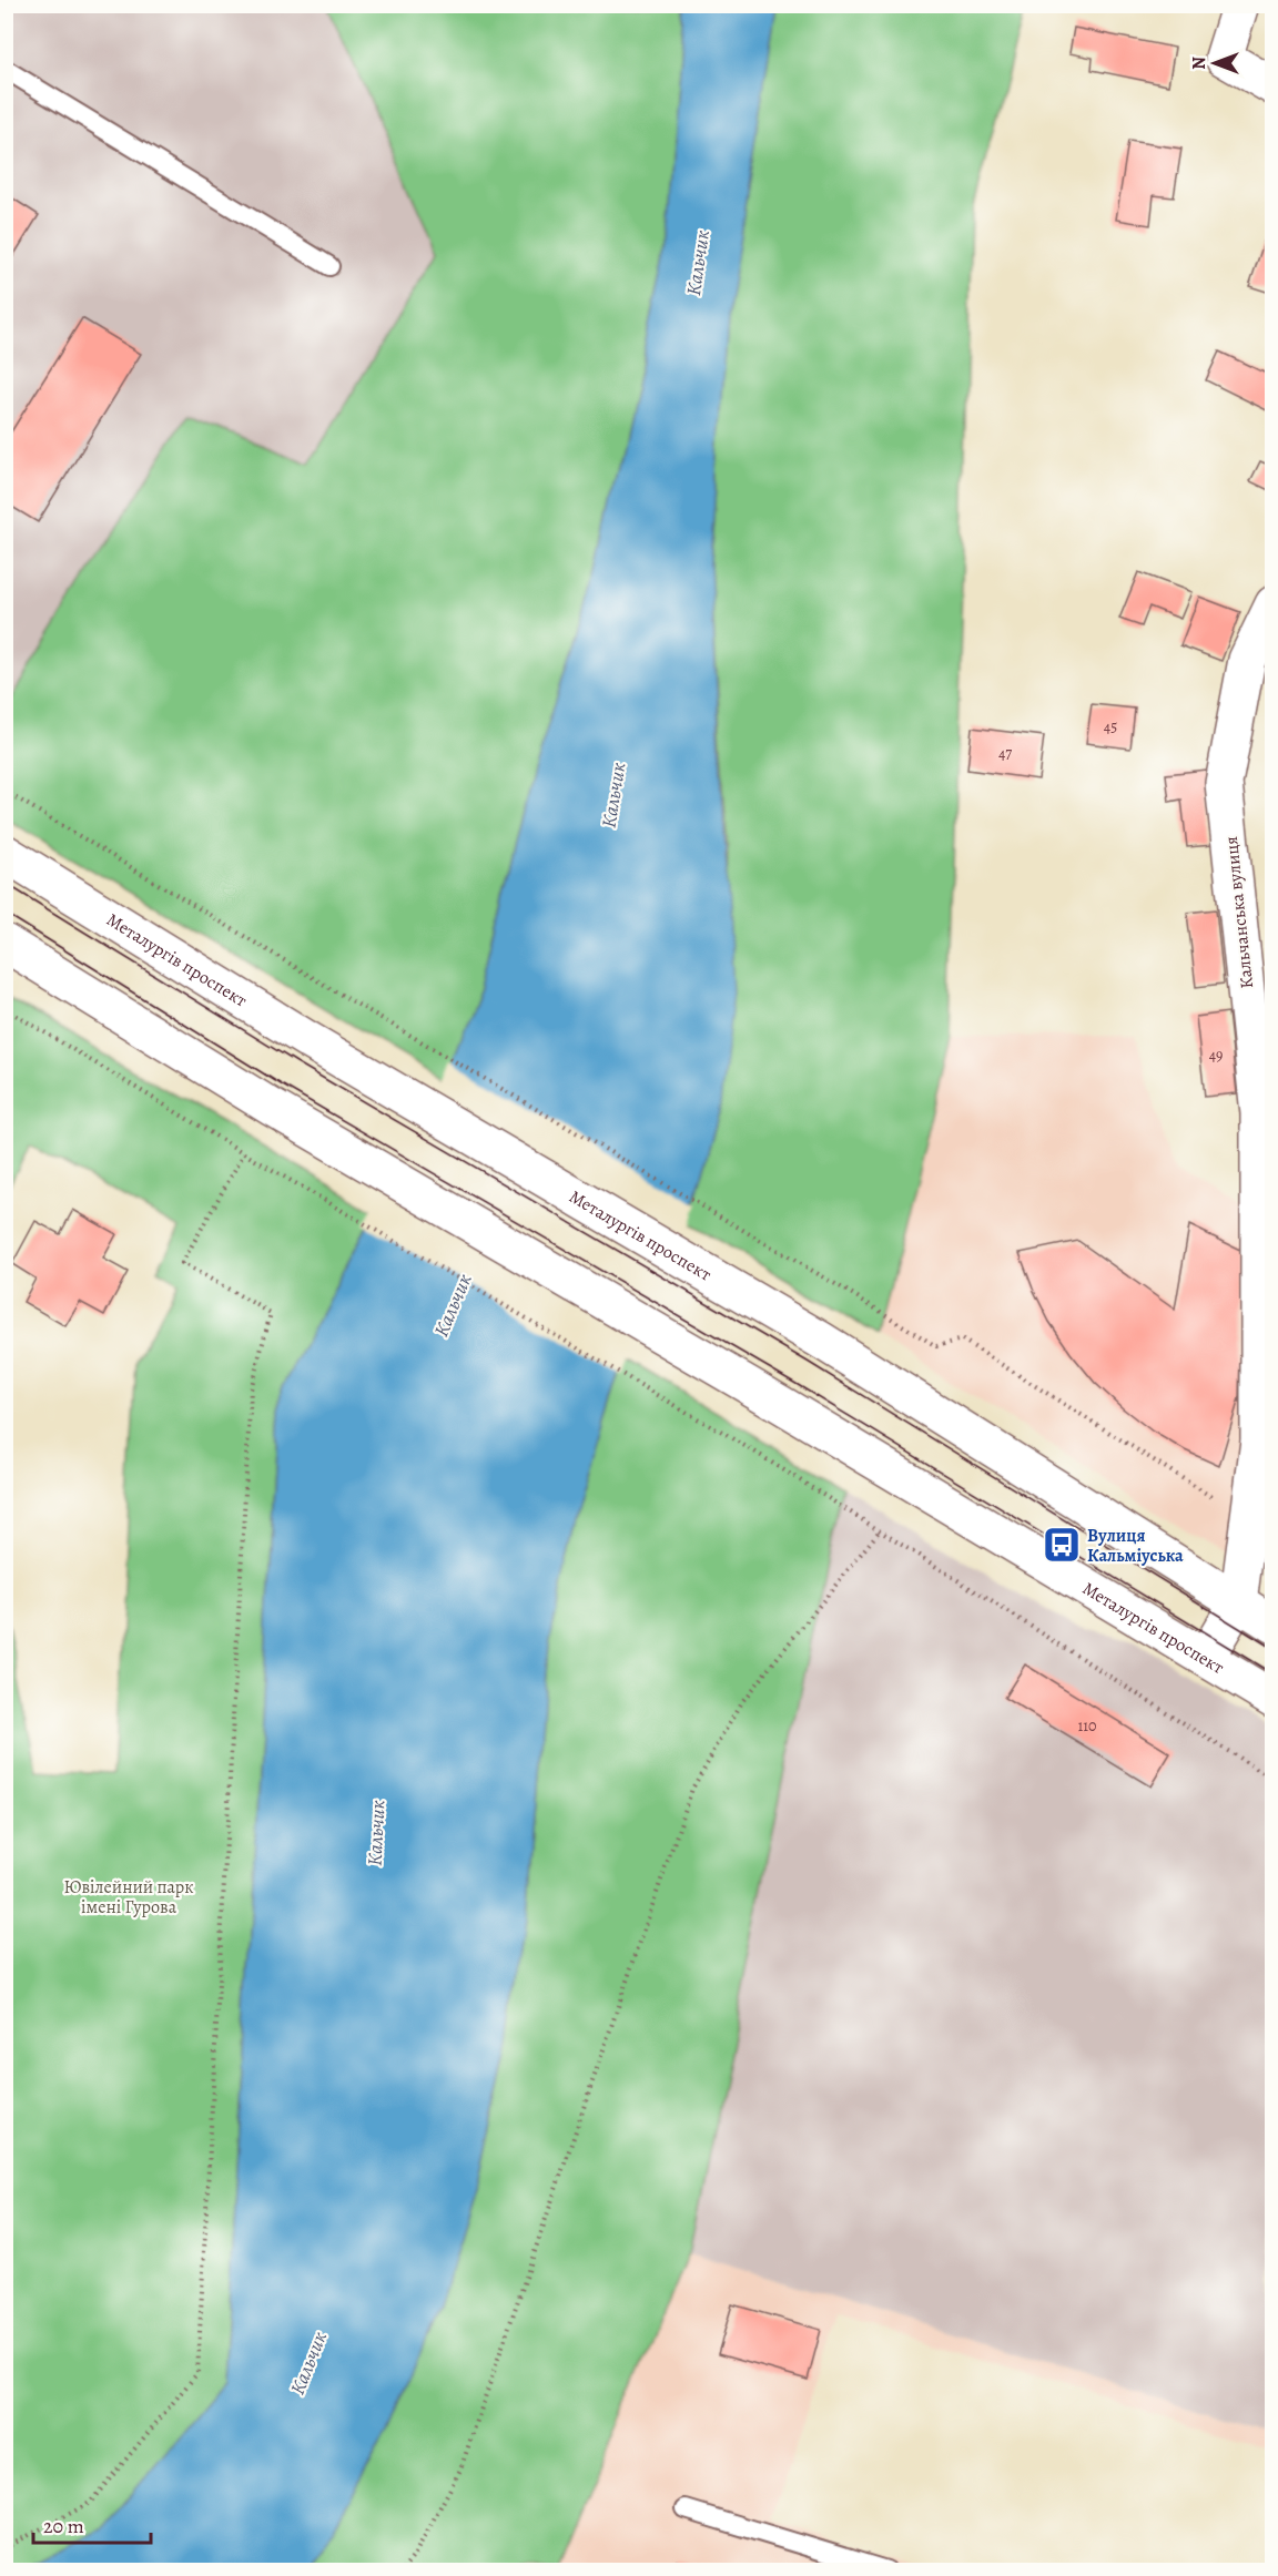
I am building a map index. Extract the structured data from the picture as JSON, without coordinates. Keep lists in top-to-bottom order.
{
  "streets": {
    "main road": ["Кальчанська вулиця", "Металургів проспект"]
  },
  "crossings": [
    ["Кальчанська вулиця", "Металургів проспект"]
  ],
  "water": ["Кальчик"],
  "parks": ["Ювілейний парк імені Гурова"],
  "places": {
    "bus stop": ["Вулиця Кальміуська"]
  },
  "house_numbers": [
    "45",
    "47",
    "49",
    "110"
  ],
  "scale_bar": "20 m",
  "north": "left"
}
